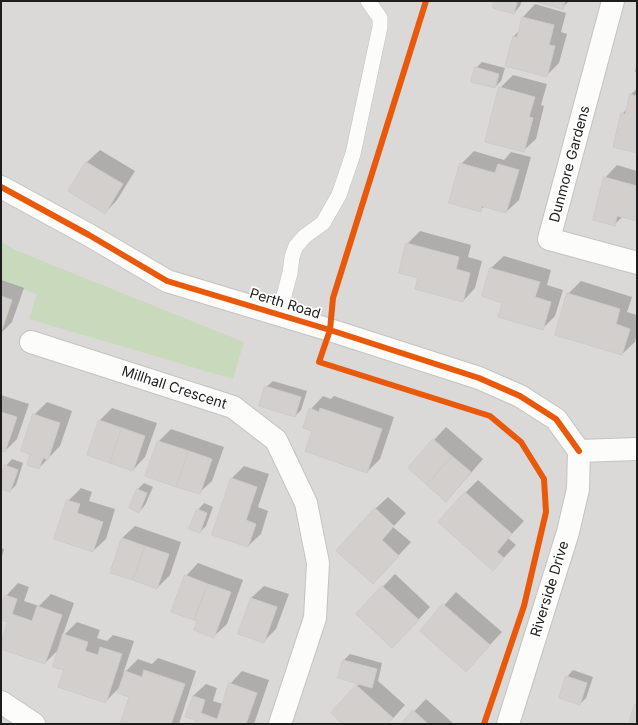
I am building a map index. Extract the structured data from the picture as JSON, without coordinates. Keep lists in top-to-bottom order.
{
  "streets": {
    "street": [
      "Dunmore Gardens",
      "Perth Road",
      "Millhall Crescent",
      "Riverside Drive"
    ]
  },
  "crossings": [
    ["Perth Road", "Riverside Drive"]
  ]
}
